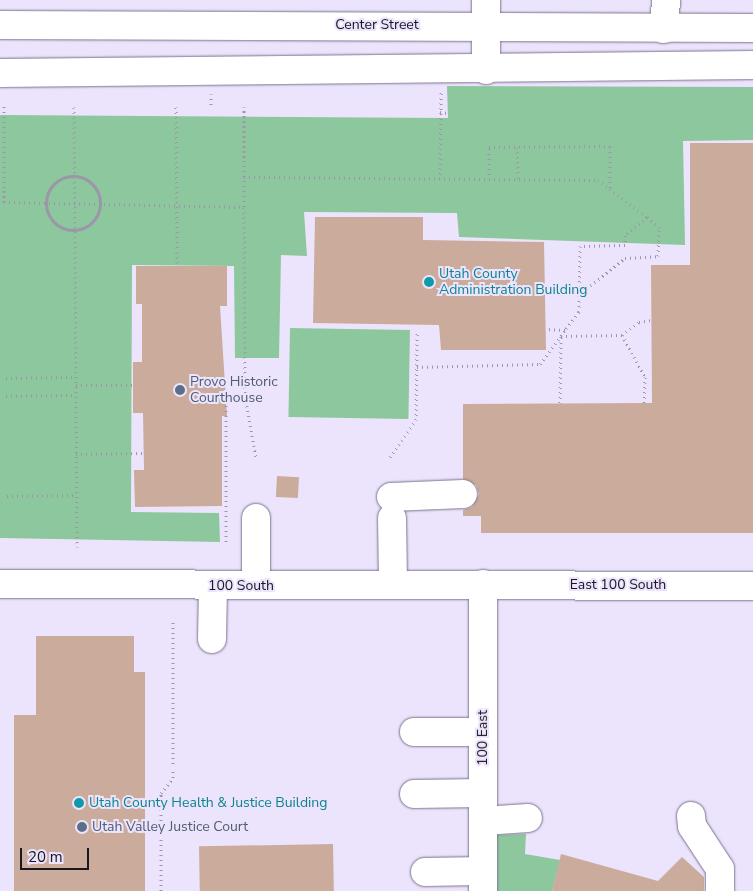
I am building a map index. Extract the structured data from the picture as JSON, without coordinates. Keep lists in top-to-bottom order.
{
  "streets": {
    "street": [
      "Center Street",
      "East 100 South",
      "100 South",
      "100 East"
    ]
  },
  "crossings": [
    ["East 100 South", "100 South"],
    ["East 100 South", "100 East"],
    ["100 South", "100 East"]
  ],
  "places": [
    "Utah County Administration Building",
    "Provo Historic Courthouse",
    "Utah County Health & Justice Building",
    "Utah Valley Justice Court"
  ],
  "scale_bar": "20 m"
}
